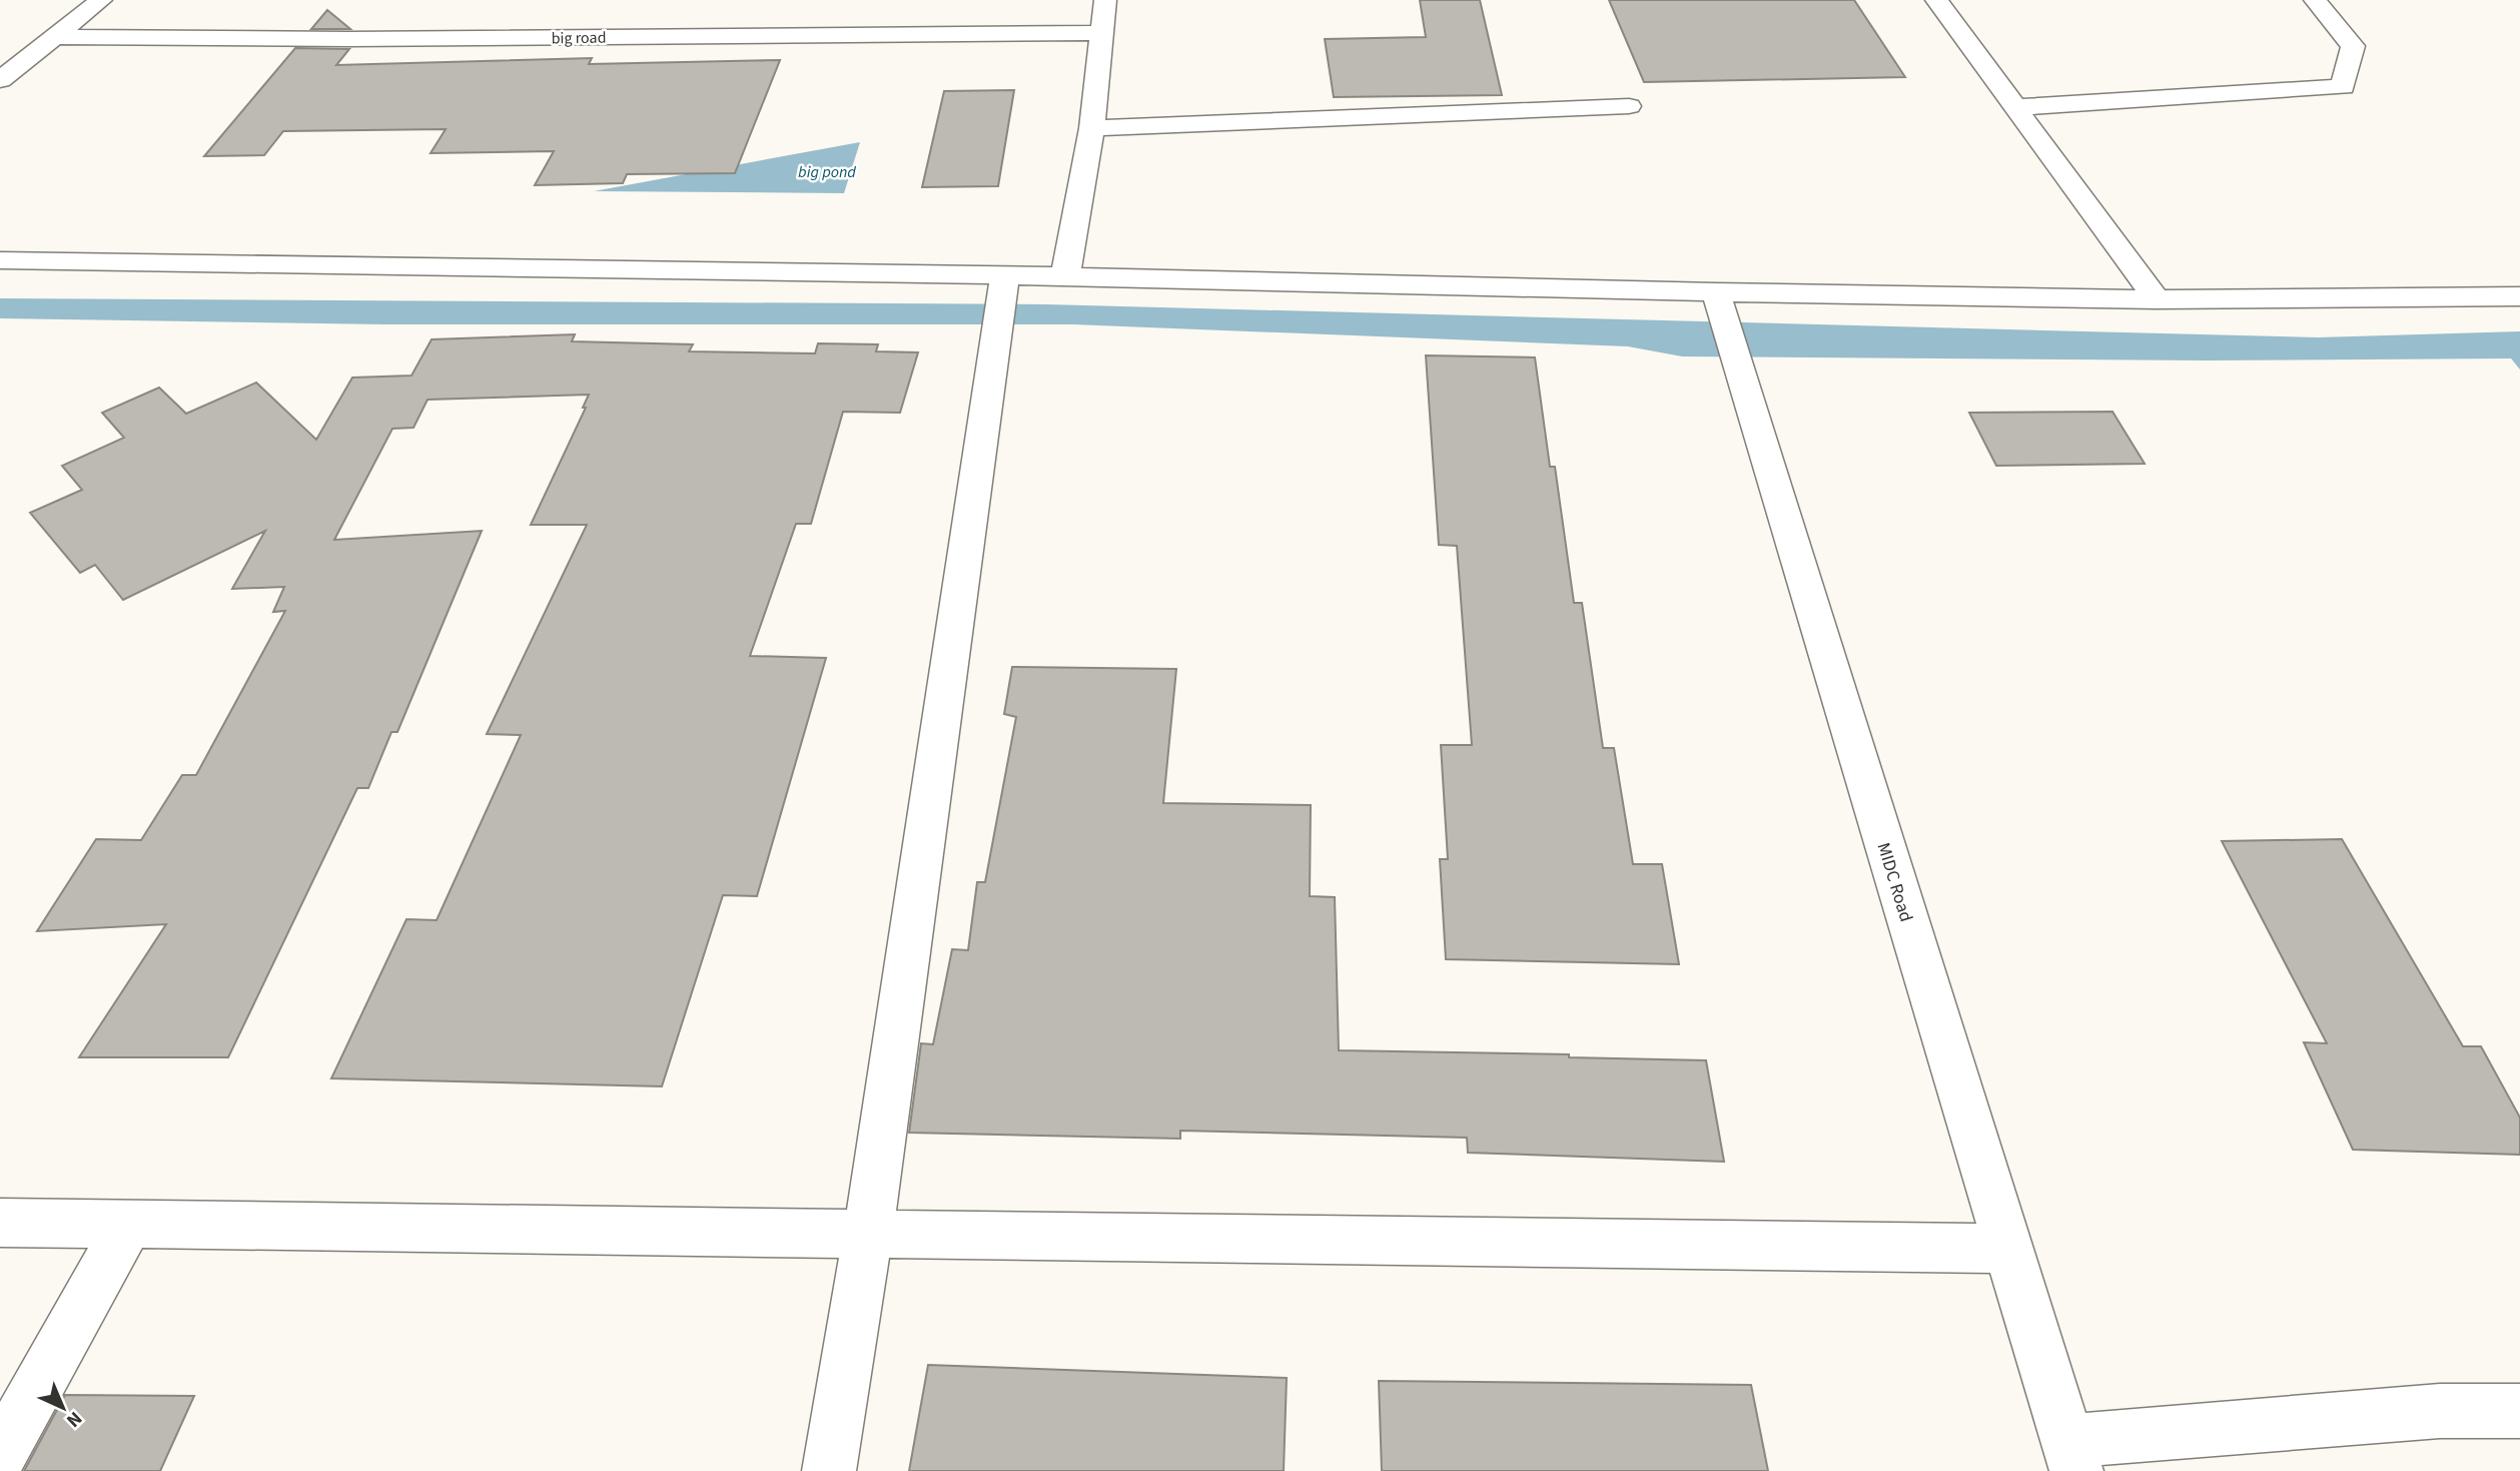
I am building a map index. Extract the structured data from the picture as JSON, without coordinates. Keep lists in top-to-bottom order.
{
  "streets": {
    "street": ["big road", "MIDC Road"]
  },
  "water": ["big pond"],
  "north": "bottom right"
}
